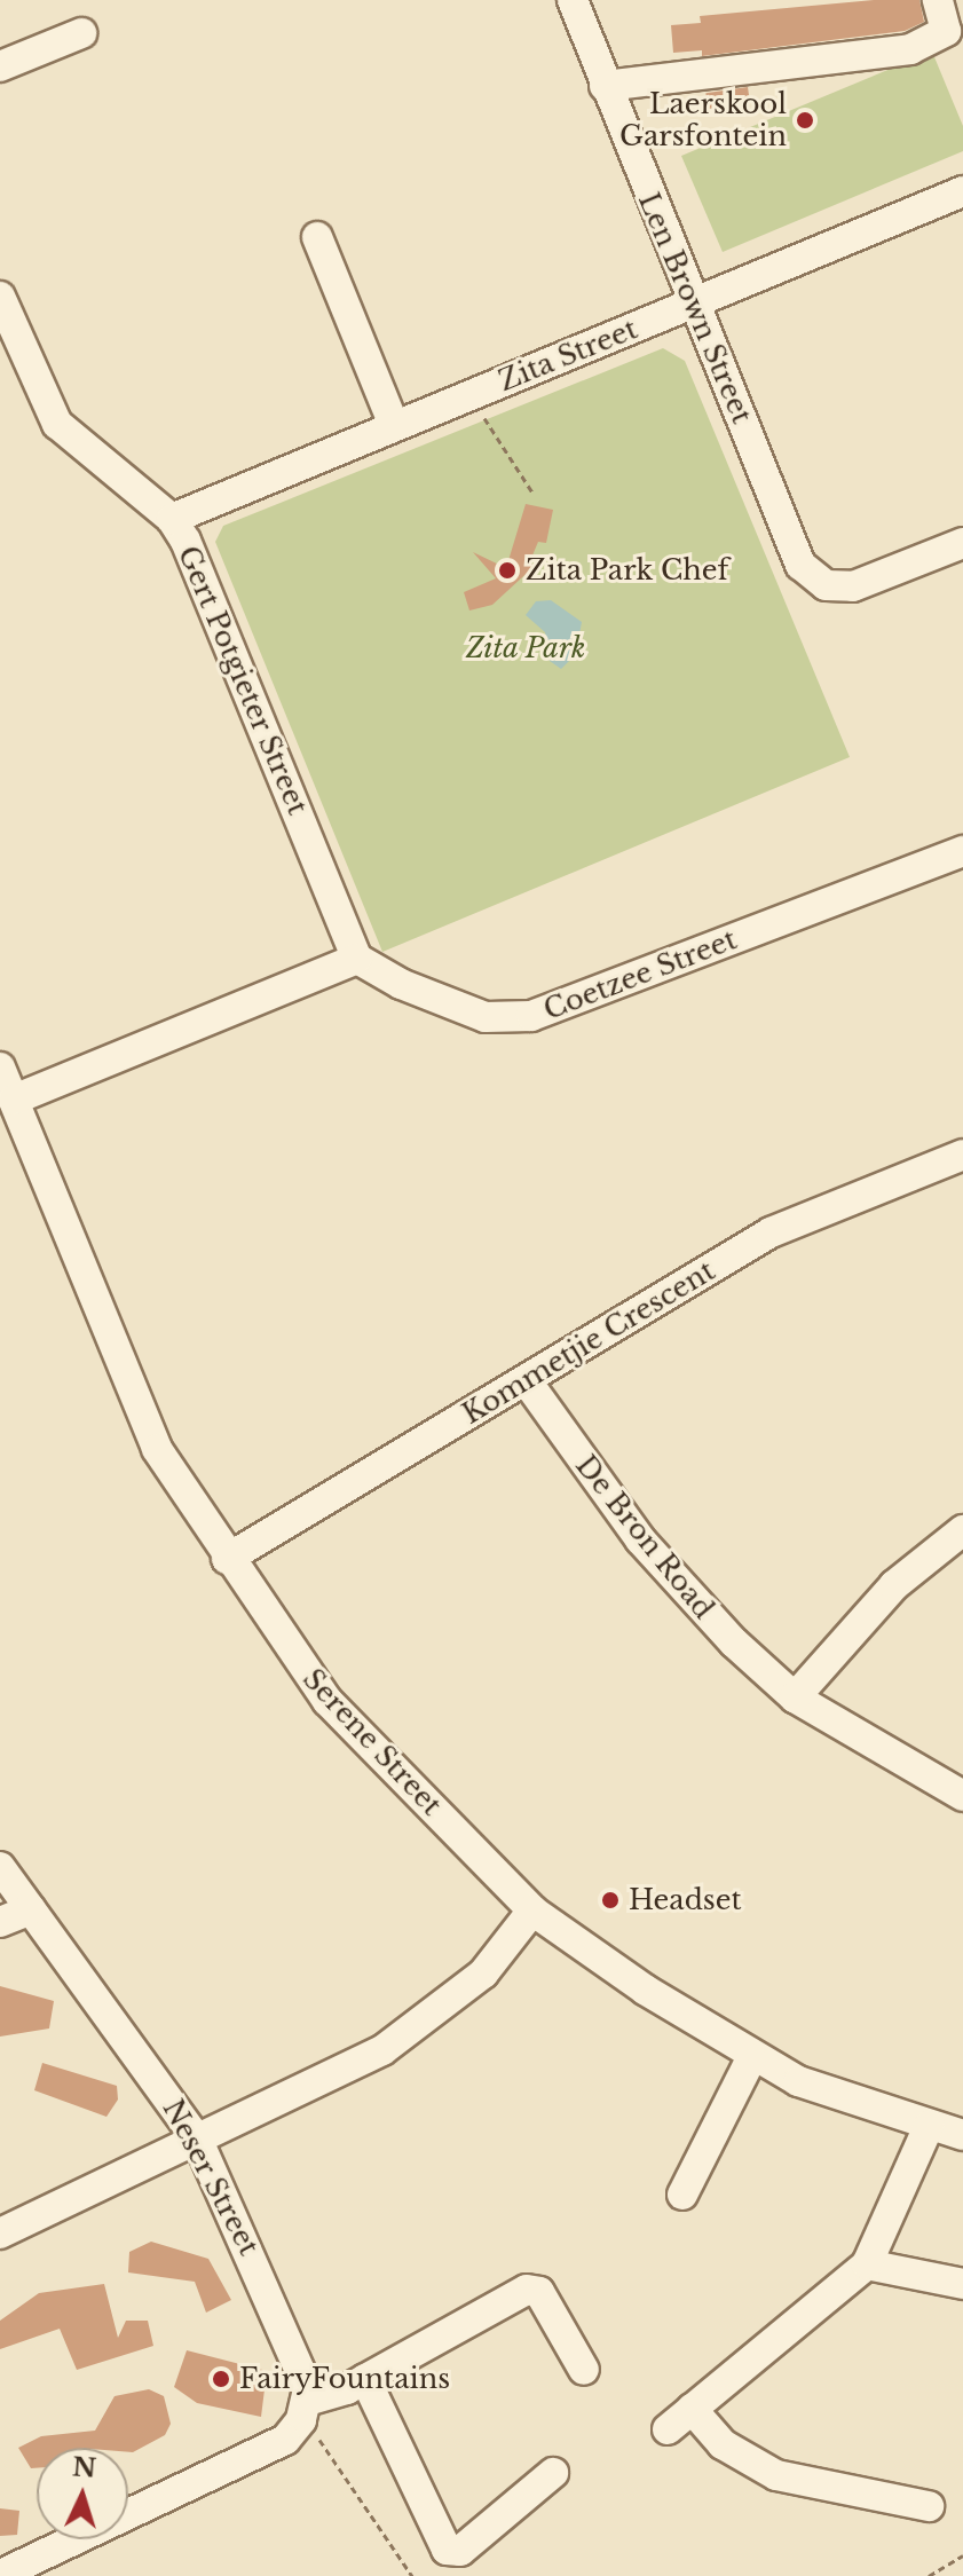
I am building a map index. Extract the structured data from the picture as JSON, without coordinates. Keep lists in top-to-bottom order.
{
  "streets": {
    "street": [
      "Len Brown Street",
      "Zita Street",
      "Gert Potgieter Street",
      "Coetzee Street",
      "Kommetjie Crescent",
      "De Bron Road",
      "Serene Street",
      "Neser Street"
    ]
  },
  "crossings": [
    ["Len Brown Street", "Zita Street"],
    ["Zita Street", "Gert Potgieter Street"],
    ["Gert Potgieter Street", "Coetzee Street"],
    ["Kommetjie Crescent", "De Bron Road"],
    ["Kommetjie Crescent", "Serene Street"]
  ],
  "parks": ["Zita Park"],
  "places": [
    "Laerskool Garsfontein",
    "Zita Park Chef",
    "Headset",
    "FairyFountains"
  ],
  "north": "top"
}
